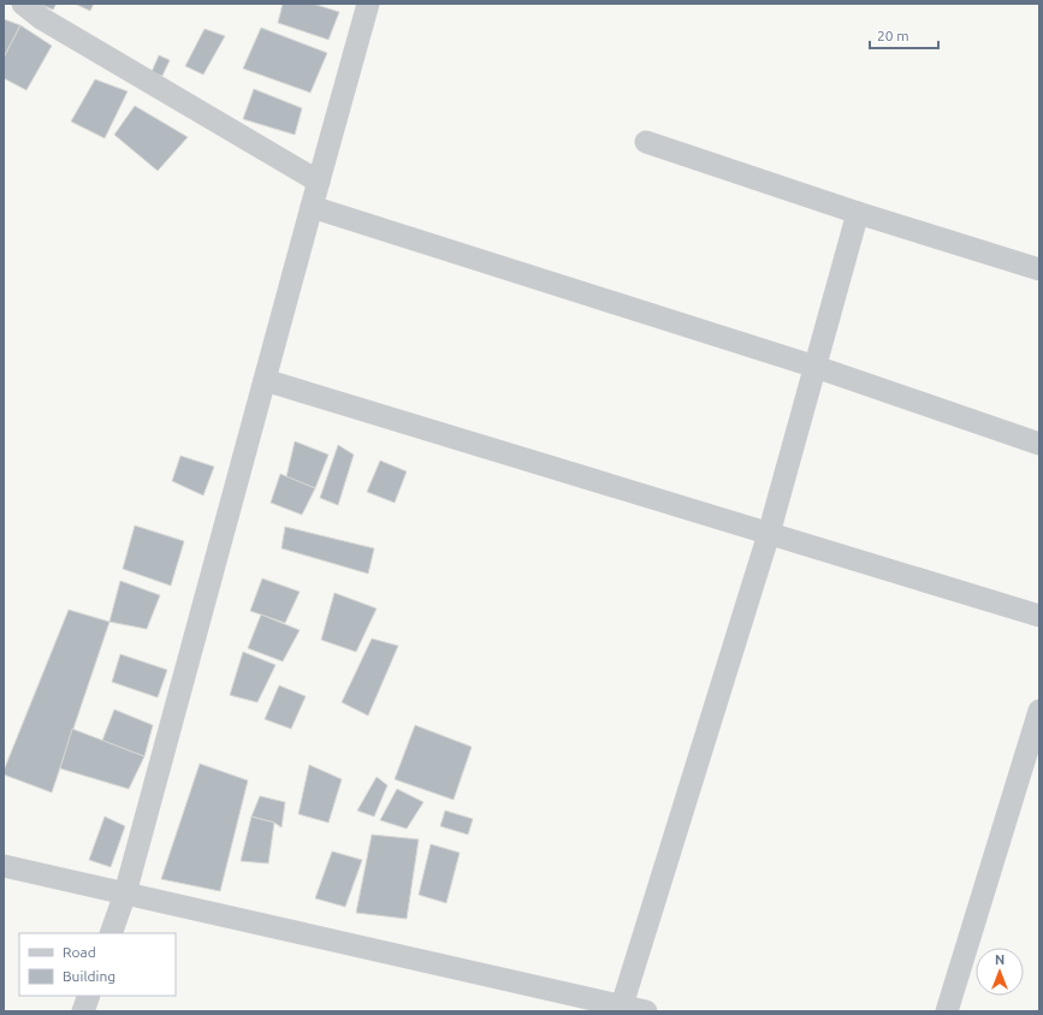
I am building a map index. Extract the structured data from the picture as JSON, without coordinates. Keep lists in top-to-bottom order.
{
  "legend": ["Road", "Building"],
  "scale_bar": "20 m",
  "north": "top"
}
